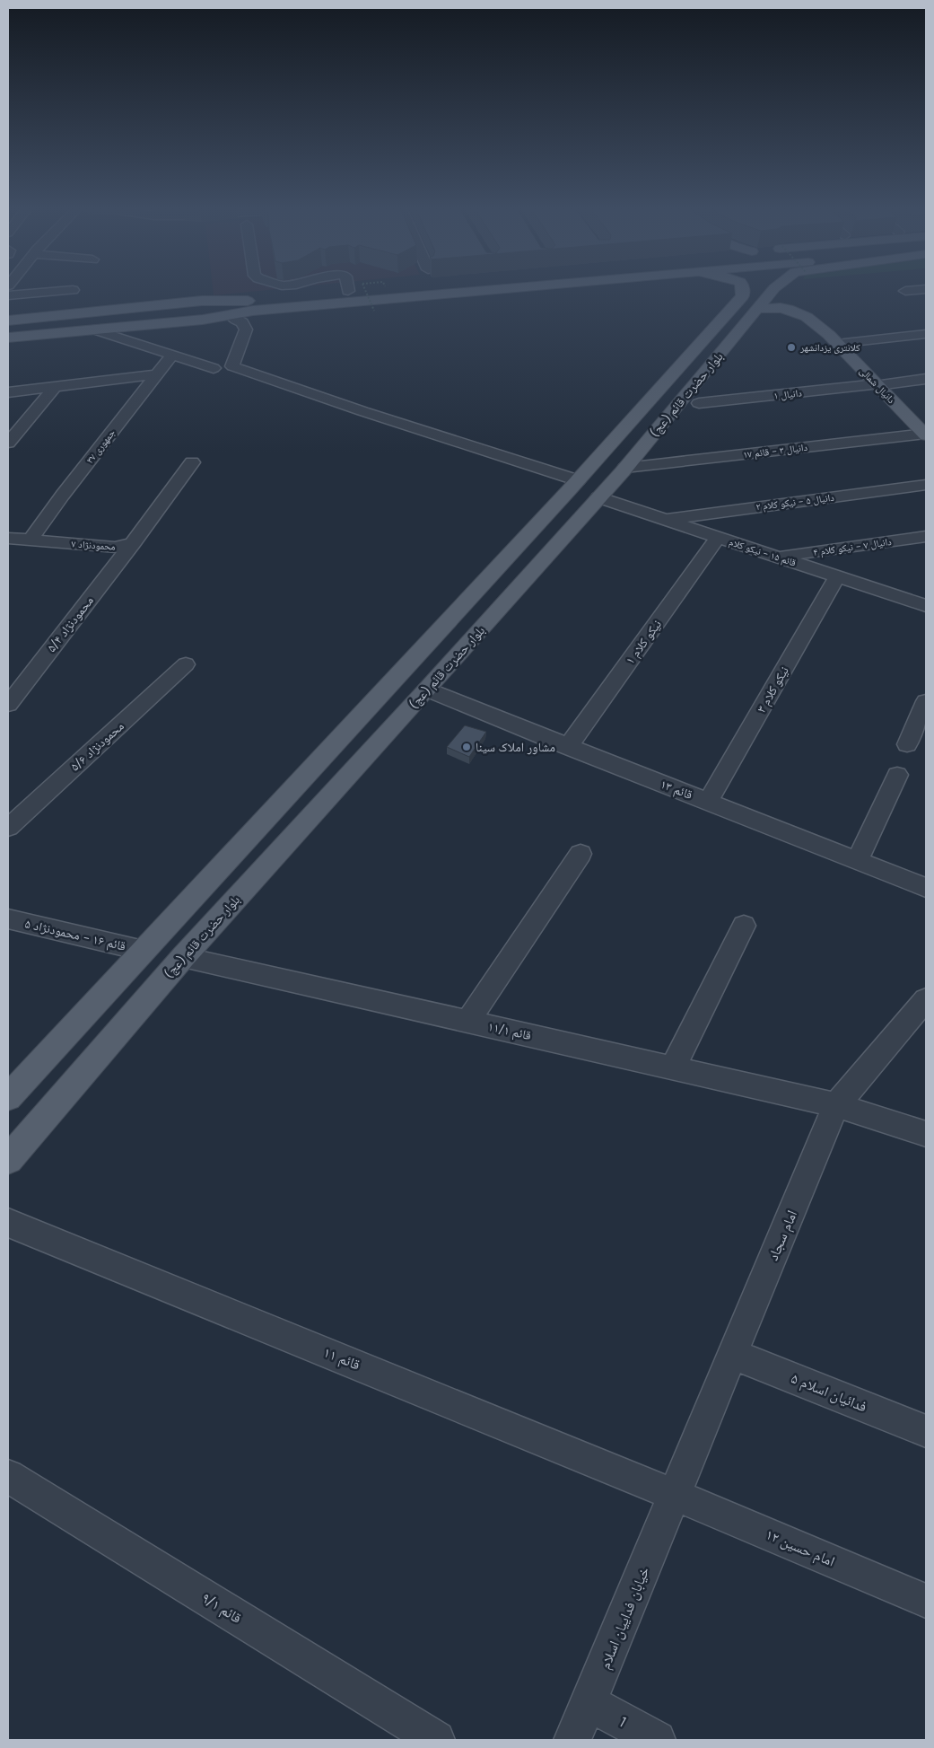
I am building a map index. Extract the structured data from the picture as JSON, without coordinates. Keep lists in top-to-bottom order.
{
  "streets": {
    "main road": ["دانیال شمالی", "بلوار حضرت قائم (عج)"],
    "street": [
      "دانیال ۱",
      "جمهوری ۳۷",
      "دانیال ۳ - قائم ۱۷",
      "دانیال ۵ - نیکو کلام ۲",
      "محمودنژاد ۷",
      "دانیال ۷ - نیکو کلام ۴",
      "قائم ۱۵ - نیکو کلام",
      "محمودنژاد ۵/۴",
      "نیکو کلام ۱",
      "نیکو کلام ۳",
      "محمودنژاد ۵/۶",
      "قائم ۱۳",
      "قائم ۱۶ - محمودنژاد ۵",
      "قائم ۱۱/۱",
      "امام سجاد",
      "قائم ۱۱",
      "فدائیان اسلام ۵",
      "امام حسین ۱۲",
      "قائم ۹/۱",
      "خیابان فداییان اسلام",
      "1"
    ]
  },
  "crossings": [
    ["دانیال شمالی", "بلوار حضرت قائم (عج)"],
    ["دانیال شمالی", "دانیال ۱"],
    ["دانیال شمالی", "دانیال ۳ - قائم ۱۷"],
    ["بلوار حضرت قائم (عج)", "دانیال ۳ - قائم ۱۷"],
    ["بلوار حضرت قائم (عج)", "قائم ۱۵ - نیکو کلام"],
    ["بلوار حضرت قائم (عج)", "قائم ۱۳"],
    ["بلوار حضرت قائم (عج)", "قائم ۱۶ - محمودنژاد ۵"],
    ["بلوار حضرت قائم (عج)", "قائم ۱۱/۱"],
    ["جمهوری ۳۷", "محمودنژاد ۷"],
    ["دانیال ۵ - نیکو کلام ۲", "قائم ۱۵ - نیکو کلام"],
    ["محمودنژاد ۷", "محمودنژاد ۵/۴"],
    ["دانیال ۷ - نیکو کلام ۴", "قائم ۱۵ - نیکو کلام"],
    ["قائم ۱۵ - نیکو کلام", "نیکو کلام ۱"],
    ["قائم ۱۵ - نیکو کلام", "نیکو کلام ۳"],
    ["نیکو کلام ۱", "قائم ۱۳"],
    ["نیکو کلام ۳", "قائم ۱۳"],
    ["قائم ۱۱/۱", "امام سجاد"],
    ["امام سجاد", "قائم ۱۱"],
    ["امام سجاد", "فدائیان اسلام ۵"],
    ["امام سجاد", "امام حسین ۱۲"],
    ["امام سجاد", "خیابان فداییان اسلام"],
    ["قائم ۱۱", "امام حسین ۱۲"],
    ["قائم ۱۱", "خیابان فداییان اسلام"],
    ["امام حسین ۱۲", "خیابان فداییان اسلام"],
    ["خیابان فداییان اسلام", "1"]
  ],
  "places": ["کلانتری یزدانشهر", "مشاور املاک سینا"]
}
